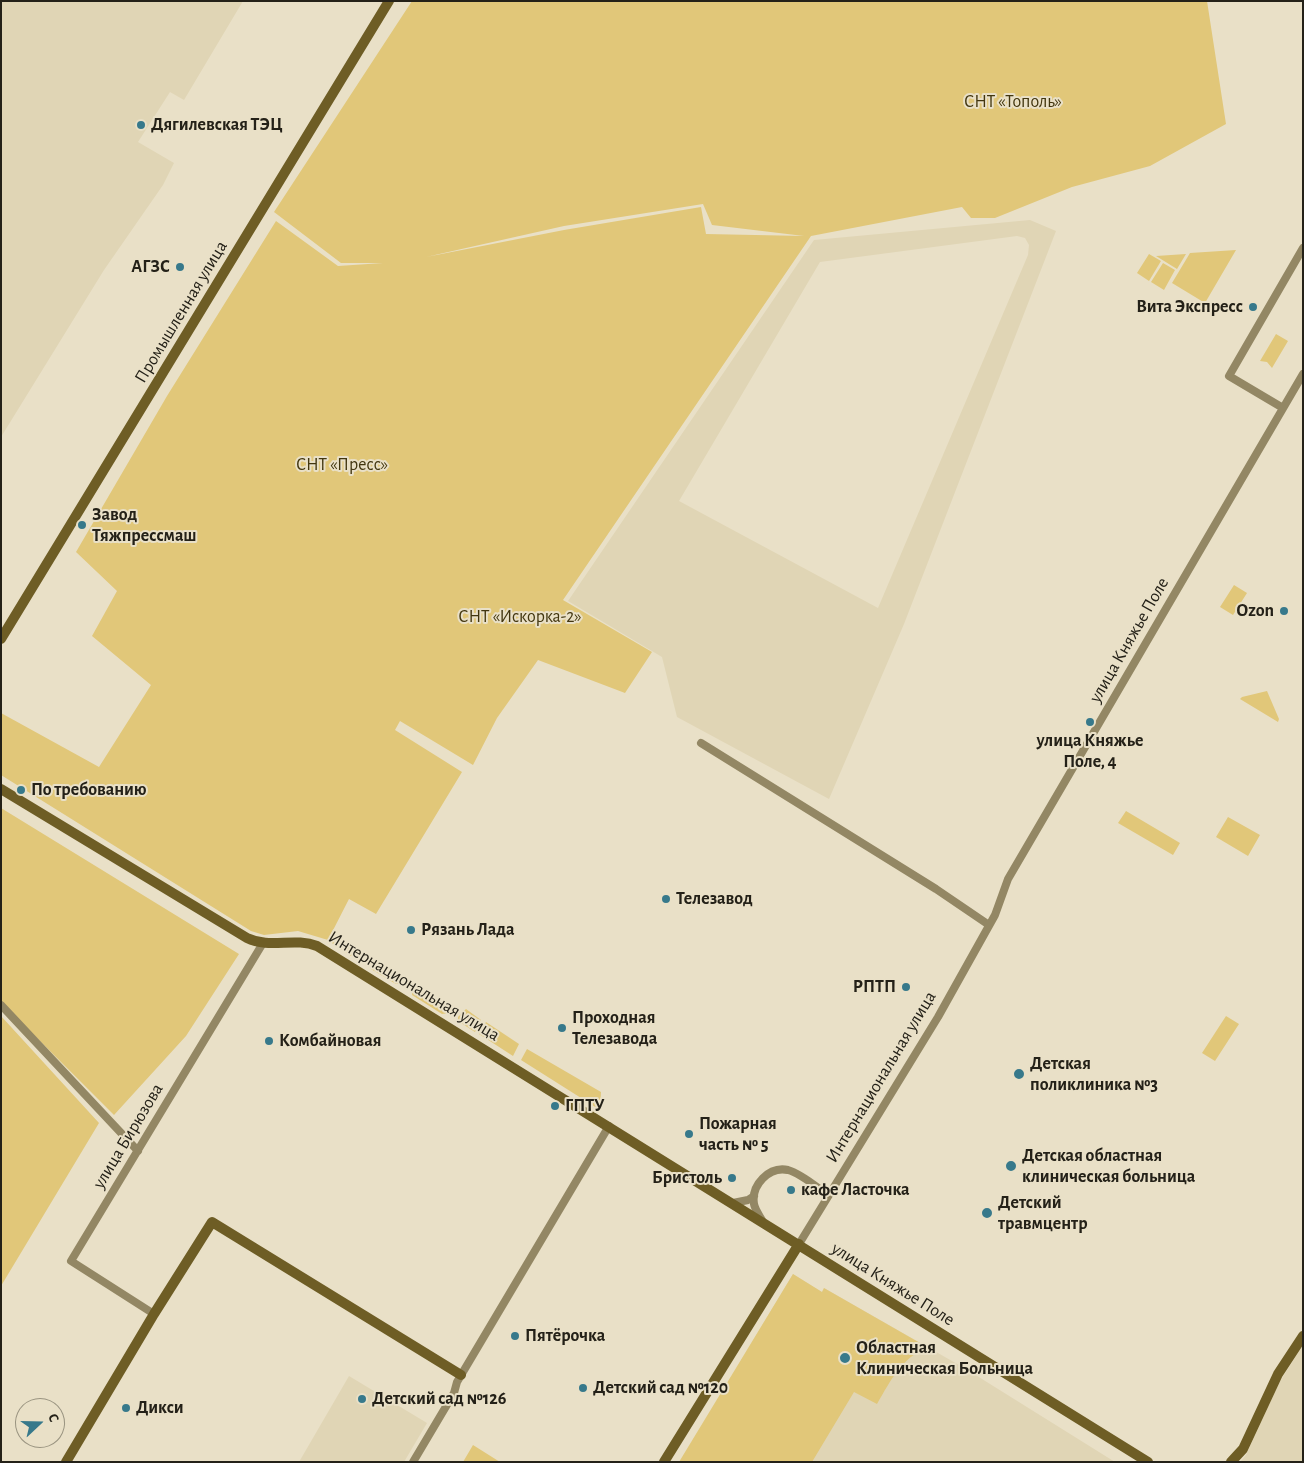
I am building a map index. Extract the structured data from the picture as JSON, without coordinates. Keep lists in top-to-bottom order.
{
  "streets": {
    "street": [
      "Промышленная улица",
      "улица Княжье Поле",
      "Интернациональная улица",
      "улица Бирюзова"
    ]
  },
  "crossings": [
    ["улица Княжье Поле", "Интернациональная улица"],
    ["Интернациональная улица", "улица Бирюзова"]
  ],
  "parks": ["СНТ «Тополь»", "СНТ «Пресс»", "СНТ «Искорка-2»"],
  "places": [
    "Дягилевская ТЭЦ",
    "АГЗС",
    "Вита Экспресс",
    "Завод Тяжпрессмаш",
    "Ozon",
    "улица Княжье Поле, 4",
    "По требованию",
    "Телезавод",
    "Рязань Лада",
    "РПТП",
    "Проходная Телезавода",
    "Комбайновая",
    "Детская поликлиника №3",
    "ГПТУ",
    "Пожарная часть № 5",
    "Детская областная клиническая больница",
    "Бристоль",
    "кафе Ласточка",
    "Детский травмцентр",
    "Пятёрочка",
    "Областная Клиническая Больница",
    "Детский сад №120",
    "Детский сад №126",
    "Дикси"
  ],
  "north": "right"
}
